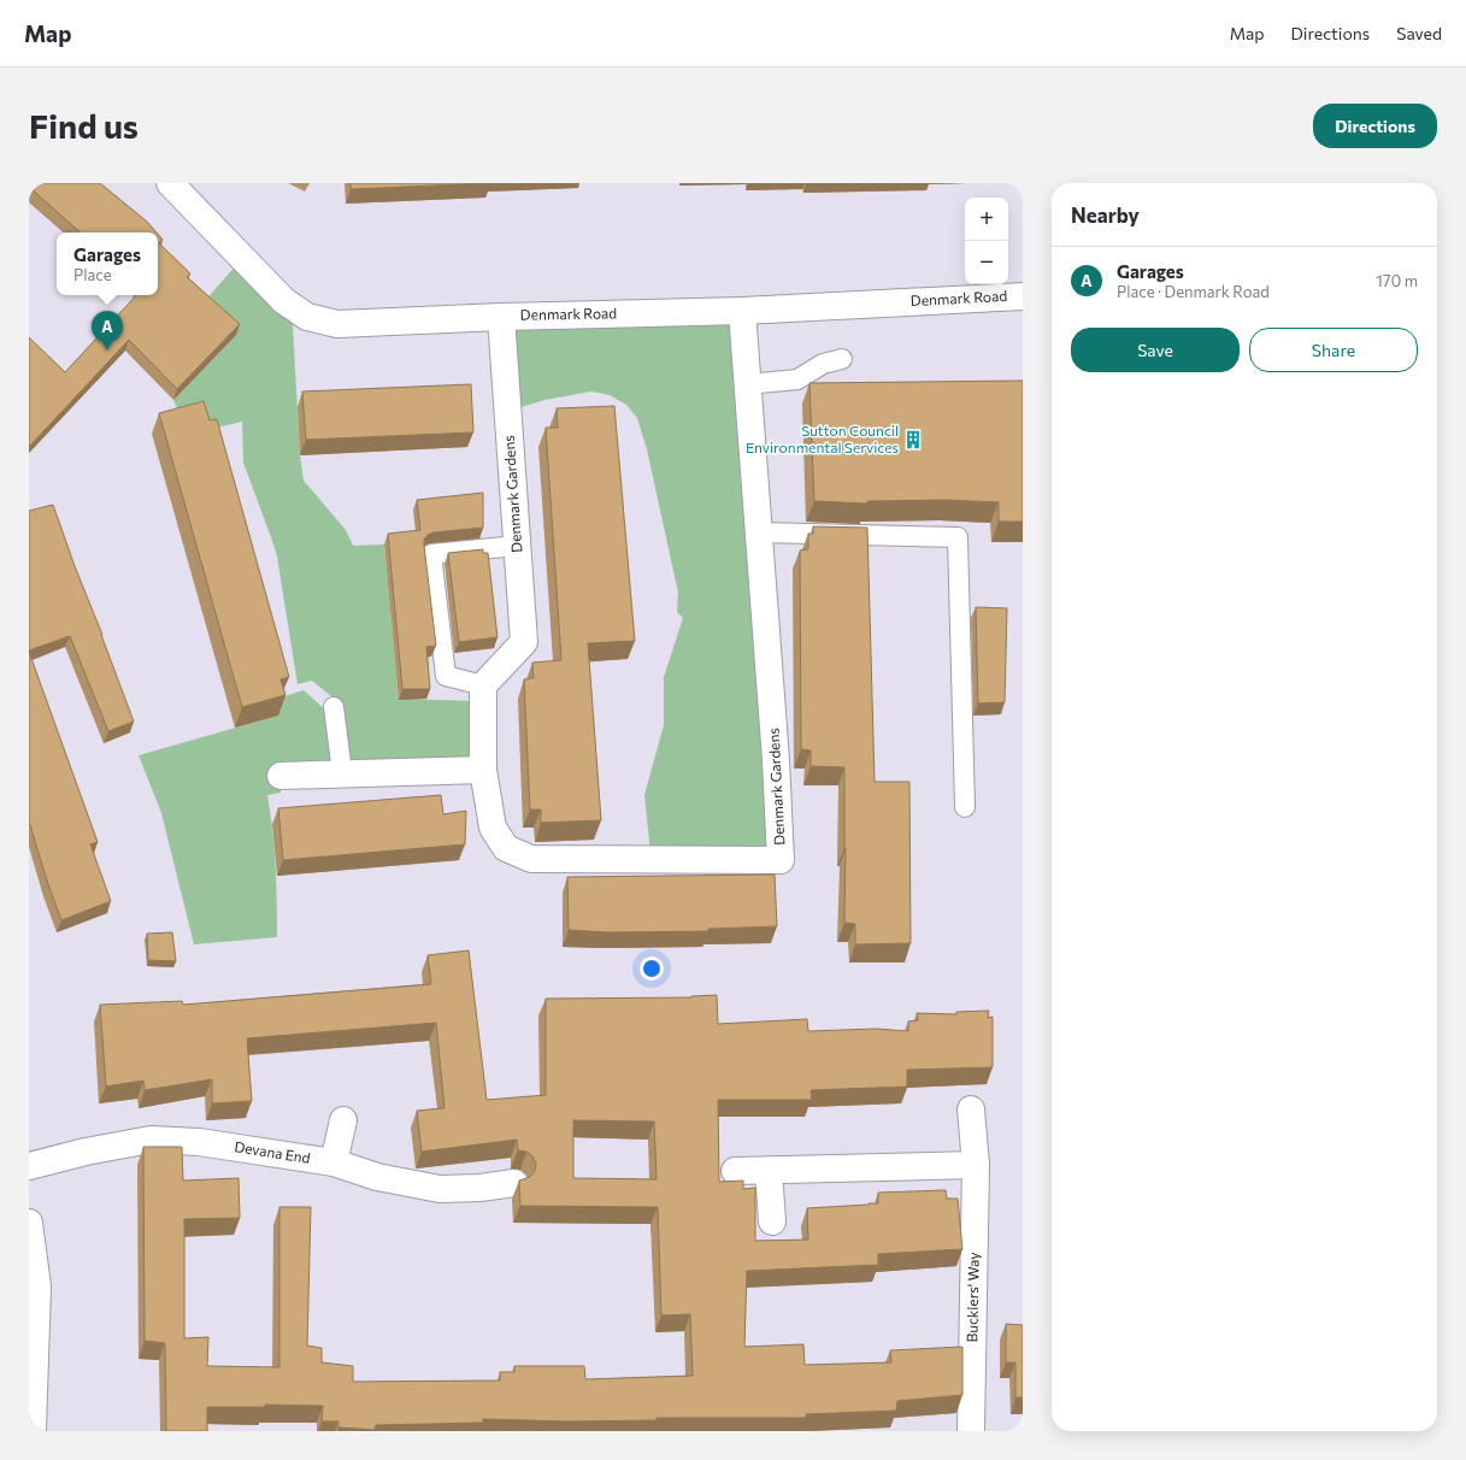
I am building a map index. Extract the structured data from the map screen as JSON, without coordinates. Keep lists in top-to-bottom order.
{
  "streets": {
    "street": [
      "Denmark Road",
      "Denmark Gardens",
      "Devana End",
      "Bucklers' Way"
    ]
  },
  "crossings": [
    ["Denmark Road", "Denmark Gardens"]
  ],
  "places": {
    "building": ["Sutton Council Environmental Services"]
  },
  "page": {
    "header": "Map",
    "nav": ["Map", "Directions", "Saved"],
    "buttons": [
      "Directions",
      ["Save", "Share"]
    ],
    "title": "Find us",
    "heading": "Nearby",
    "map_buttons": ["+", "−"],
    "popup": ["Garages", "Place"],
    "list": [
      {
        "mark": "A",
        "name": "Garages",
        "note": "Place · Denmark Road",
        "value": "170 m"
      }
    ],
    "pins": "A"
  }
}
